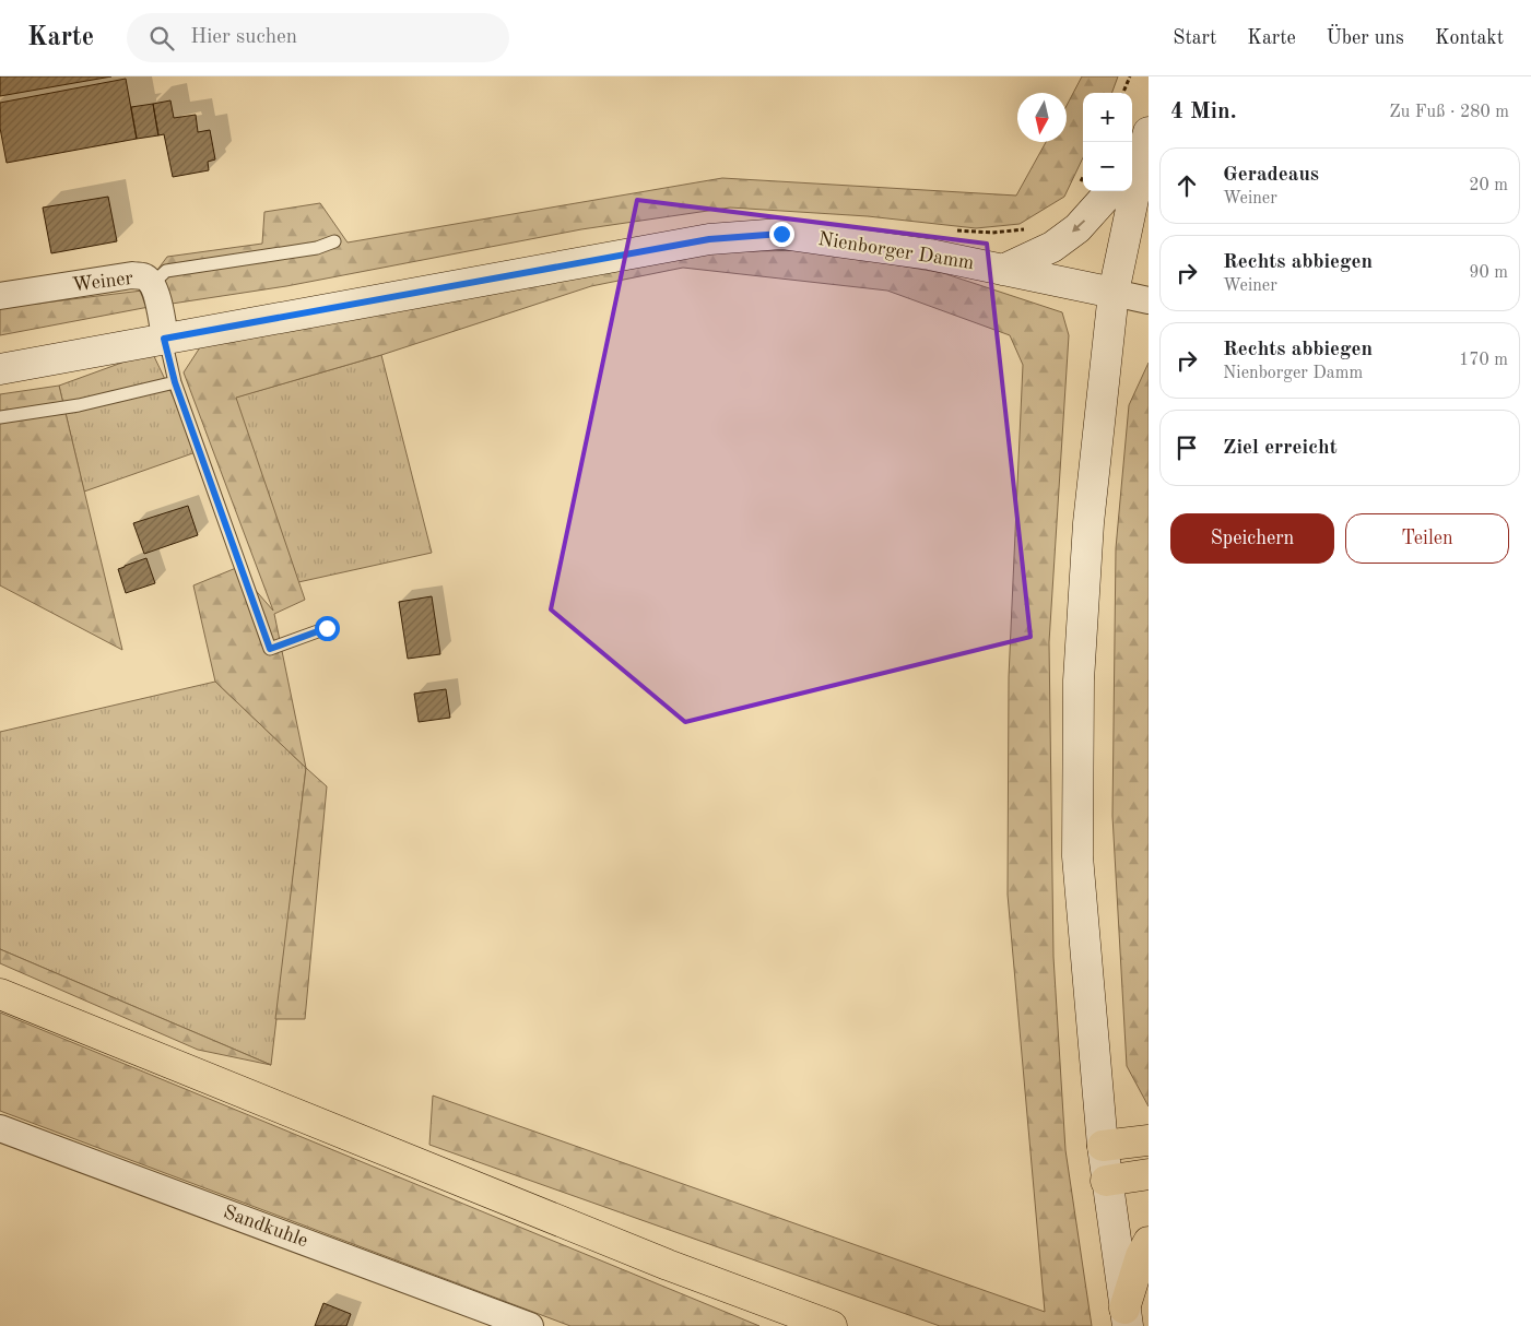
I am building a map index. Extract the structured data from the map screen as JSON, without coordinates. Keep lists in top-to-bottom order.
{
  "streets": {
    "street": ["Nienborger Damm", "Weiner", "Sandkuhle"]
  },
  "crossings": [
    ["Nienborger Damm", "Weiner"]
  ],
  "north": "bottom",
  "page": {
    "header": "Karte",
    "search": "Hier suchen",
    "nav": [
      "Start",
      "Karte",
      "Über uns",
      "Kontakt"
    ],
    "heading": ["4 Min.", "Zu Fuß · 280 m"],
    "map_buttons": ["+", "−"],
    "list": [
      ["Geradeaus", "Weiner", "20 m"],
      ["Rechts abbiegen", "Weiner", "90 m"],
      ["Rechts abbiegen", "Nienborger Damm", "170 m"],
      "Ziel erreicht"
    ],
    "buttons": ["Speichern", "Teilen"]
  }
}
